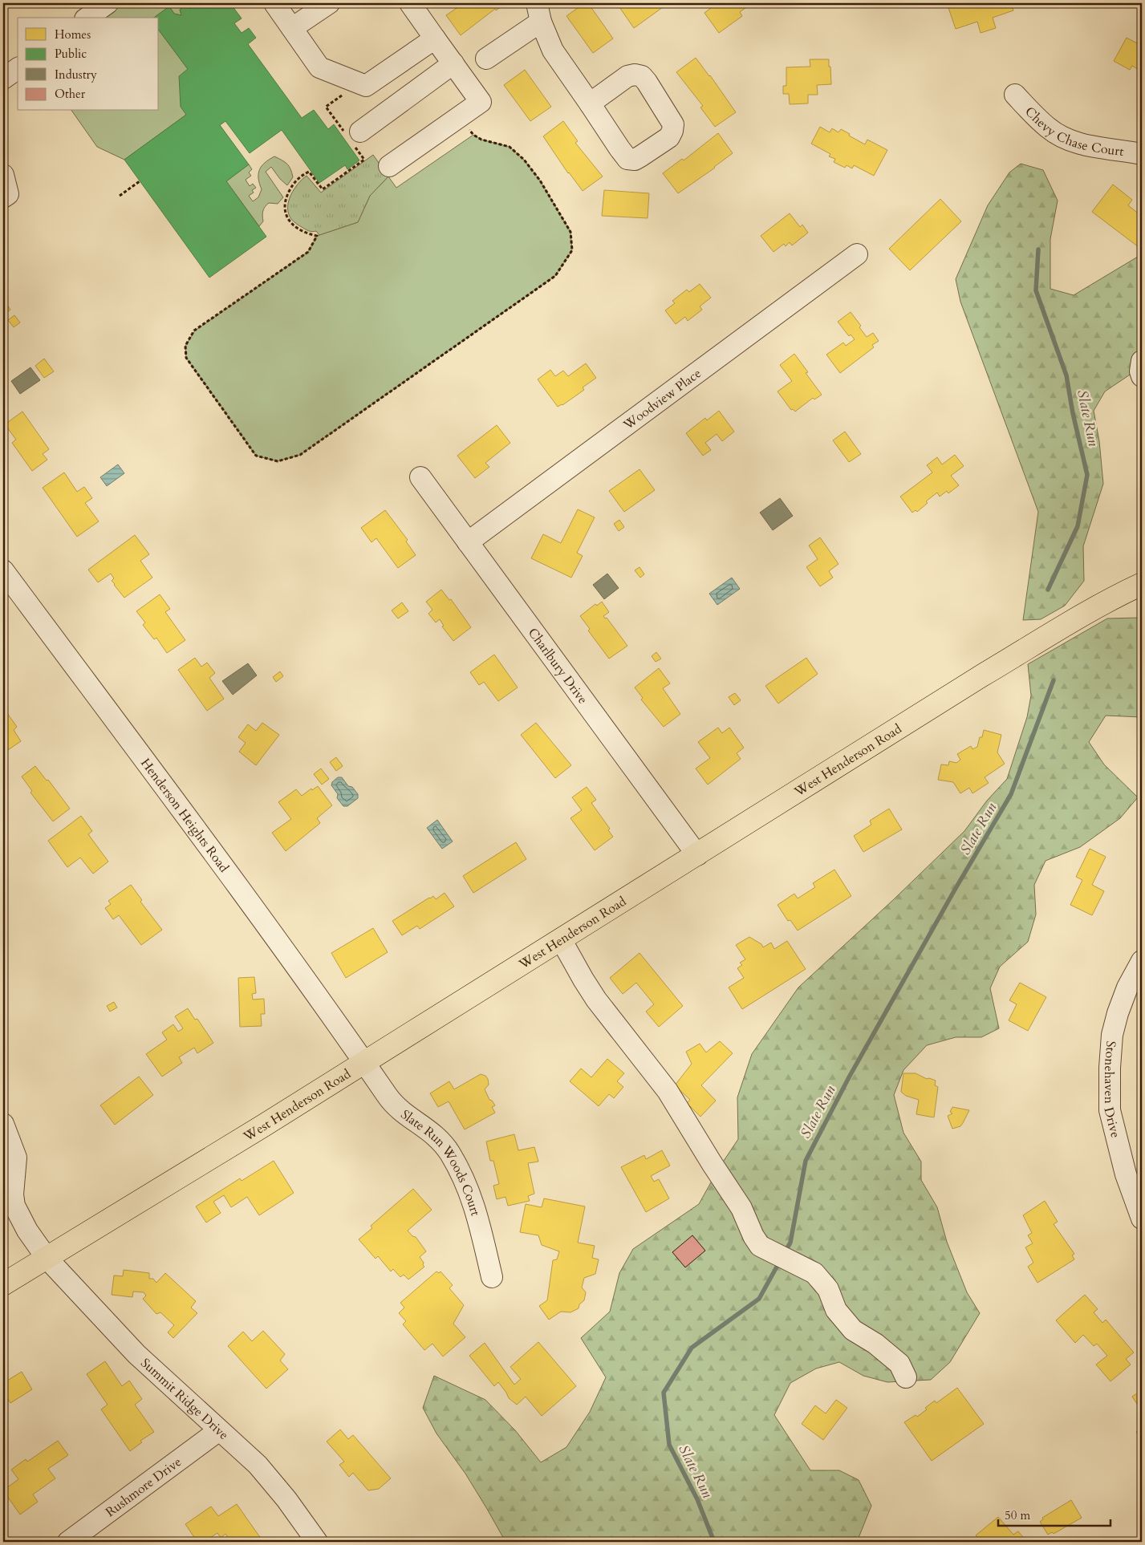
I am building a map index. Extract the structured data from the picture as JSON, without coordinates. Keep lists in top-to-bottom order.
{
  "streets": {
    "main road": ["West Henderson Road"],
    "street": [
      "Chevy Chase Court",
      "Woodview Place",
      "Charlbury Drive",
      "Henderson Heights Road",
      "Stonehaven Drive",
      "Slate Run Woods Court",
      "Summit Ridge Drive",
      "Rushmore Drive"
    ]
  },
  "crossings": [
    ["Woodview Place", "Charlbury Drive"],
    ["Charlbury Drive", "West Henderson Road"],
    ["West Henderson Road", "Henderson Heights Road"],
    ["West Henderson Road", "Slate Run Woods Court"],
    ["West Henderson Road", "Summit Ridge Drive"],
    ["Henderson Heights Road", "Slate Run Woods Court"],
    ["Summit Ridge Drive", "Rushmore Drive"]
  ],
  "water": ["Slate Run"],
  "legend": [
    "Homes",
    "Public",
    "Industry",
    "Other"
  ],
  "scale_bar": "50 m"
}
